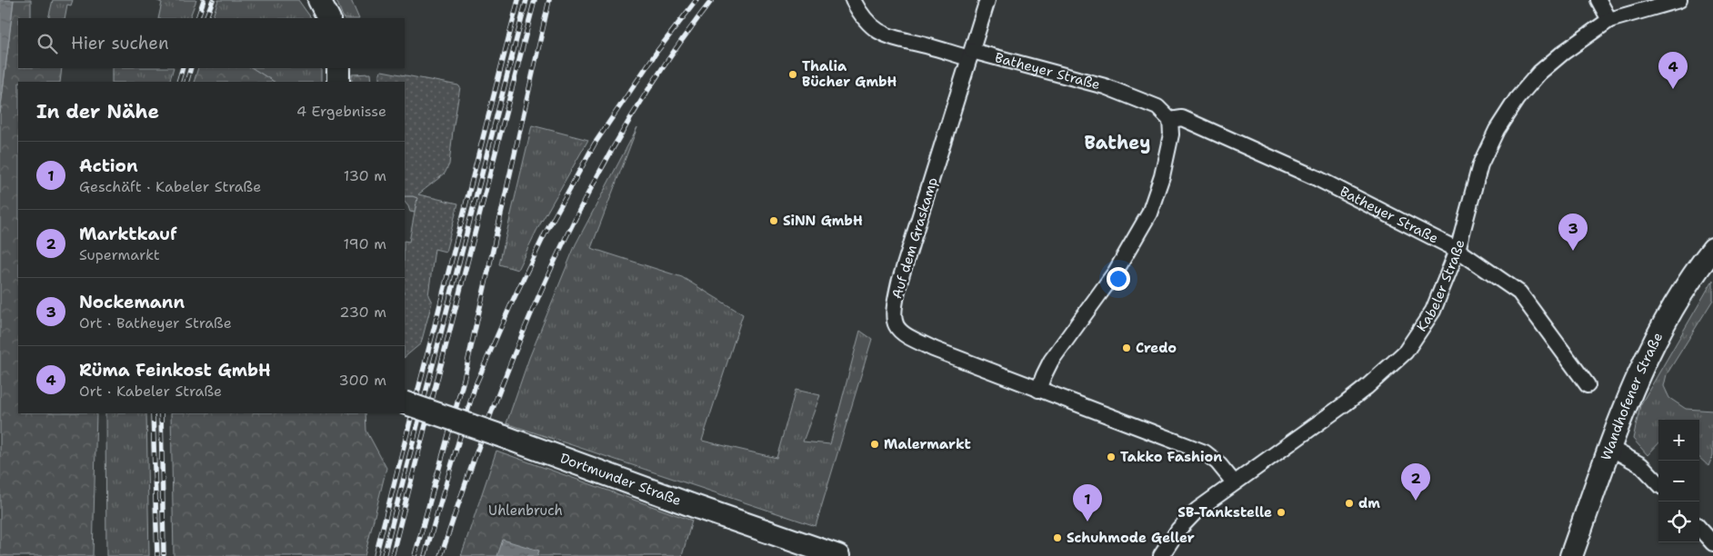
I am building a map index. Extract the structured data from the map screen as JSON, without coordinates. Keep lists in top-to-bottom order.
{
  "streets": {
    "main road": ["Wandhofener Straße", "Dortmunder Straße"],
    "street": ["Batheyer Straße", "Auf dem Graskamp", "Kabeler Straße"]
  },
  "crossings": [
    ["Batheyer Straße", "Auf dem Graskamp"],
    ["Batheyer Straße", "Kabeler Straße"],
    ["Auf dem Graskamp", "Kabeler Straße"]
  ],
  "districts": ["Bathey"],
  "parks": ["Uhlenbruch"],
  "places": [
    "Thalia Bücher GmbH",
    "SiNN GmbH",
    "Credo",
    "Malermarkt",
    "Takko Fashion",
    "dm",
    "SB-Tankstelle",
    "Schuhmode Geller"
  ],
  "page": {
    "search": "Hier suchen",
    "pins": [
      "4",
      "3",
      "2",
      "1"
    ],
    "heading": ["In der Nähe", "4 Ergebnisse"],
    "list": [
      {
        "mark": "1",
        "name": "Action",
        "note": "Geschäft · Kabeler Straße",
        "value": "130 m"
      },
      {
        "mark": "2",
        "name": "Marktkauf",
        "note": "Supermarkt",
        "value": "190 m"
      },
      {
        "mark": "3",
        "name": "Nockemann",
        "note": "Ort · Batheyer Straße",
        "value": "230 m"
      },
      {
        "mark": "4",
        "name": "Rüma Feinkost GmbH",
        "note": "Ort · Kabeler Straße",
        "value": "300 m"
      }
    ],
    "map_buttons": ["+", "−"]
  }
}
